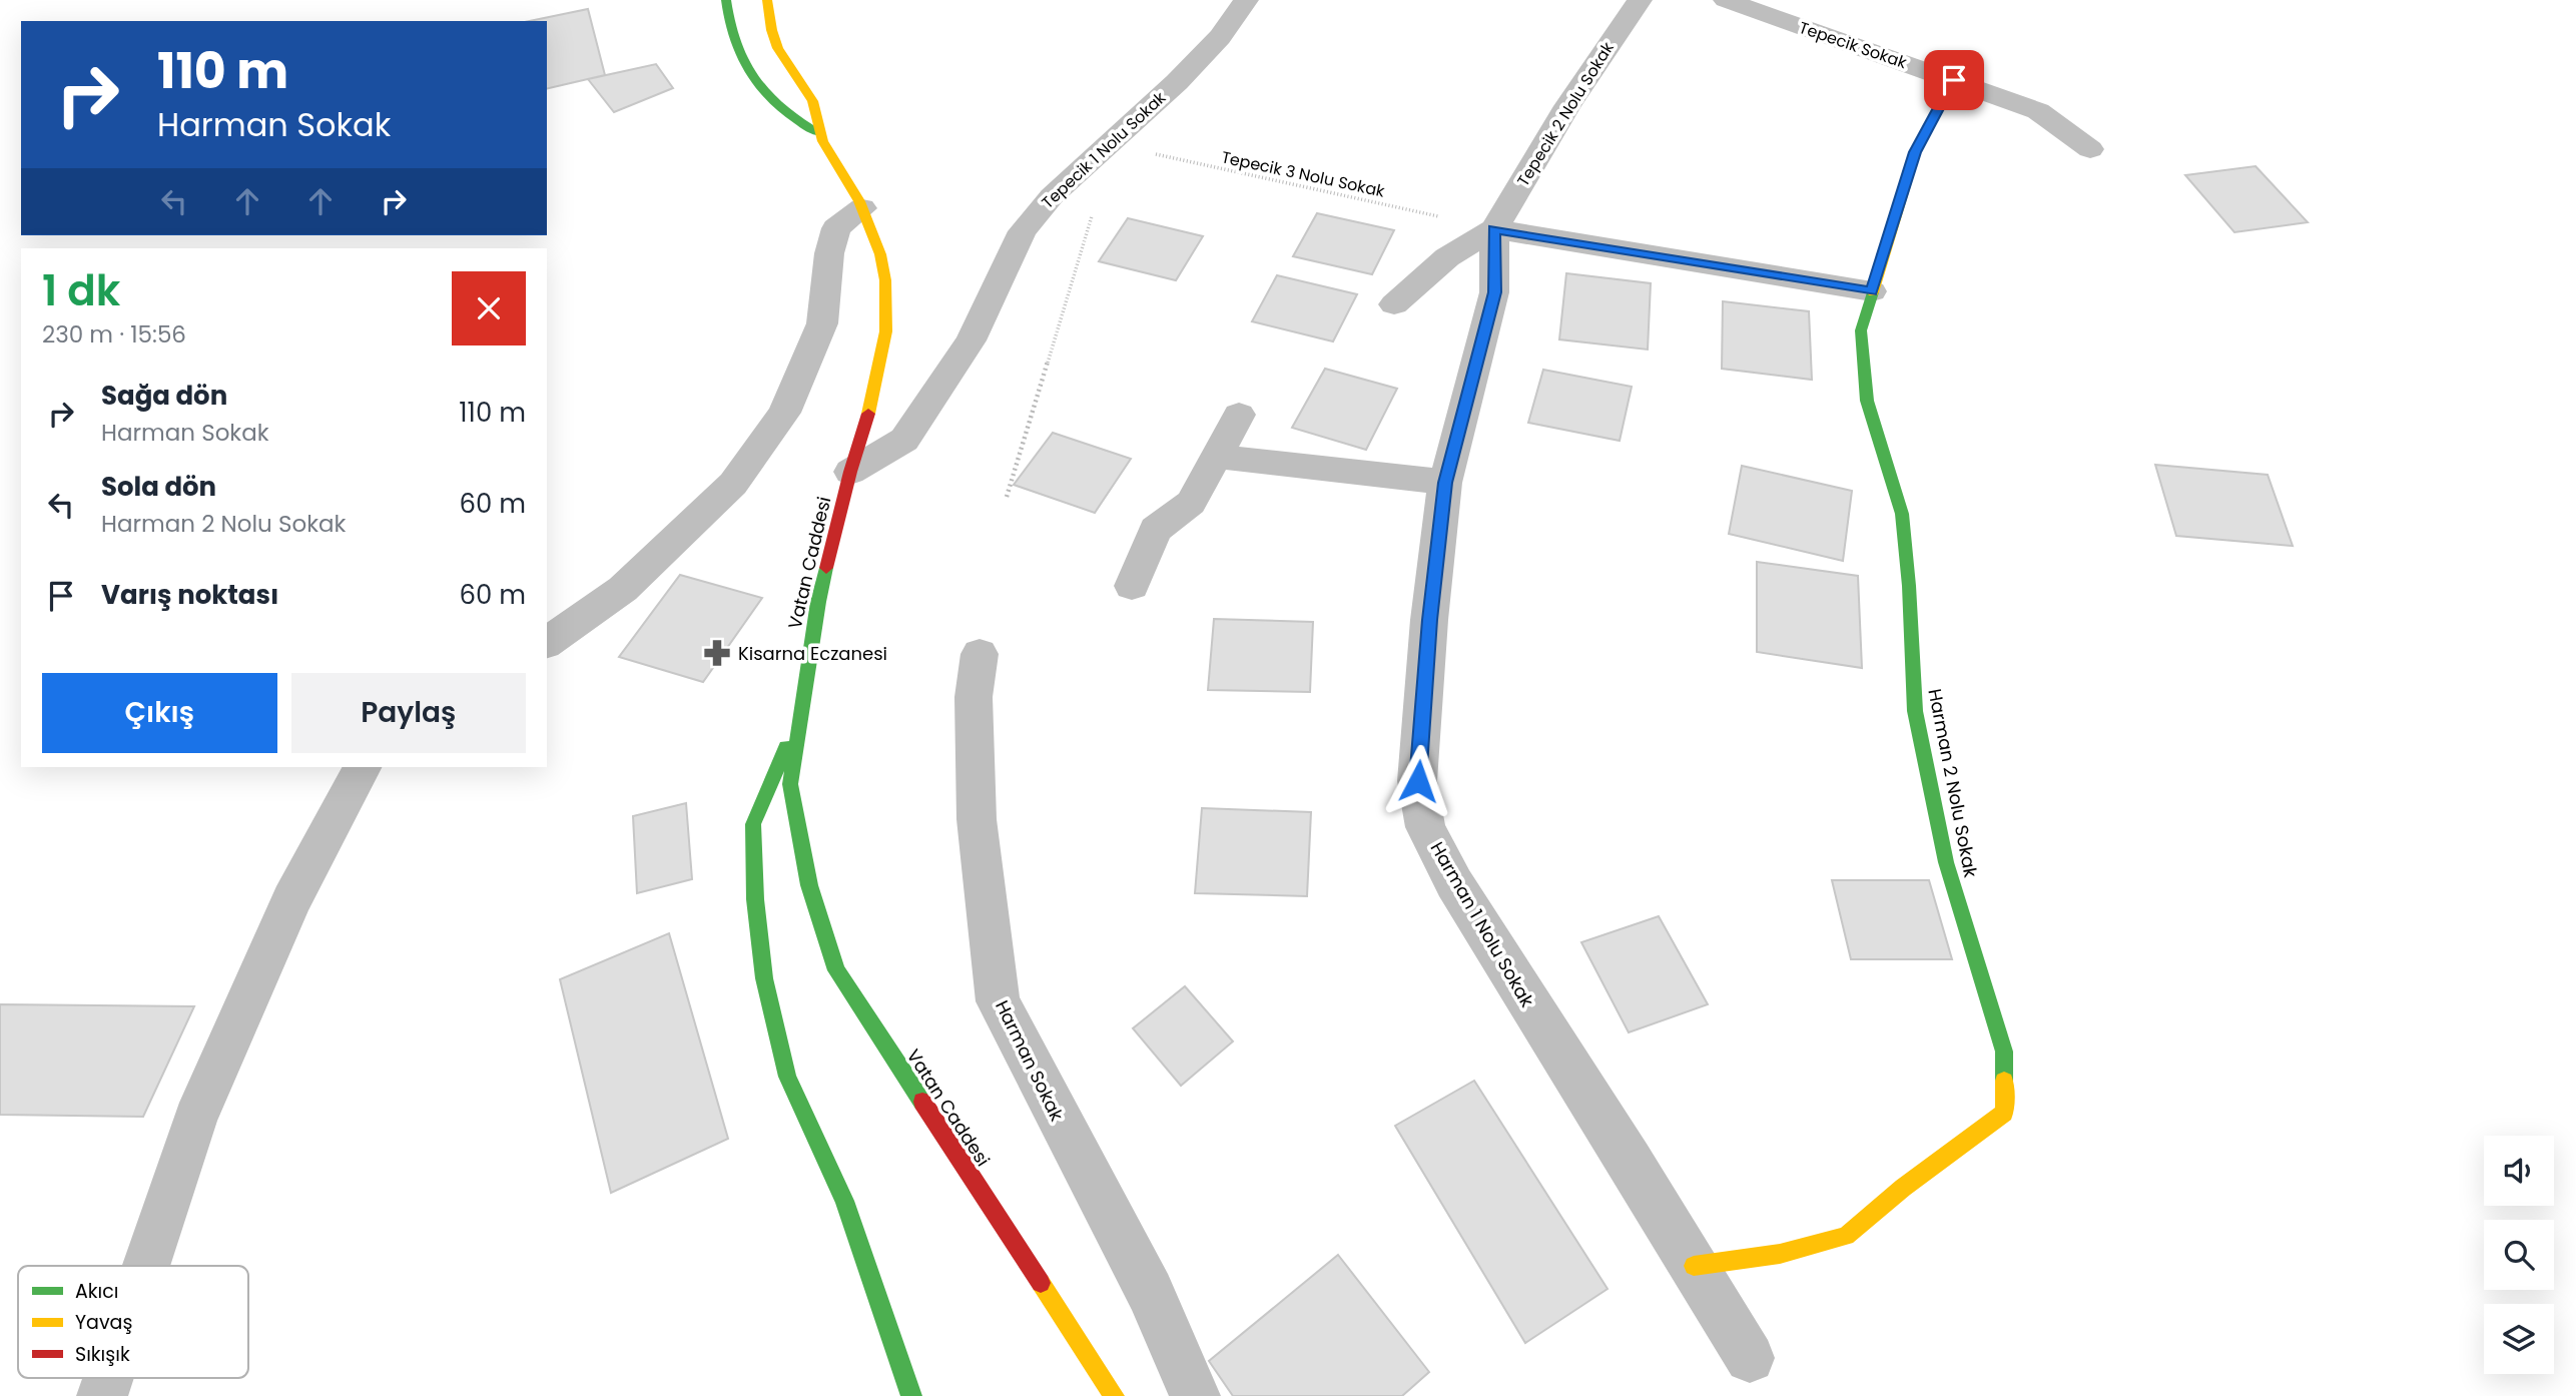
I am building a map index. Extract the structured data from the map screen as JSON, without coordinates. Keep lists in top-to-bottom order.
{
  "streets": {
    "street": [
      "Tepecik Sokak",
      "Tepecik 2 Nolu Sokak",
      "Tepecik 1 Nolu Sokak",
      "Vatan Caddesi",
      "Harman 2 Nolu Sokak",
      "Harman 1 Nolu Sokak",
      "Harman Sokak"
    ],
    "path": ["Tepecik 3 Nolu Sokak"]
  },
  "crossings": [
    ["Tepecik Sokak", "Harman 2 Nolu Sokak"],
    ["Tepecik 2 Nolu Sokak", "Tepecik 3 Nolu Sokak"],
    ["Tepecik 2 Nolu Sokak", "Harman 1 Nolu Sokak"],
    ["Tepecik 1 Nolu Sokak", "Tepecik 3 Nolu Sokak"],
    ["Tepecik 1 Nolu Sokak", "Vatan Caddesi"],
    ["Tepecik 3 Nolu Sokak", "Harman 1 Nolu Sokak"],
    ["Harman 2 Nolu Sokak", "Harman 1 Nolu Sokak"]
  ],
  "places": {
    "pharmacy": ["Kisarna Eczanesi"]
  },
  "legend": ["Akıcı", "Yavaş", "Sıkışık"],
  "page": {
    "turn": ["110 m", "Harman Sokak"],
    "heading": ["1 dk", "230 m · 15:56"],
    "list": [
      {
        "name": "Sağa dön",
        "note": "Harman Sokak",
        "value": "110 m"
      },
      {
        "name": "Sola dön",
        "note": "Harman 2 Nolu Sokak",
        "value": "60 m"
      },
      {
        "name": "Varış noktası",
        "value": "60 m"
      }
    ],
    "buttons": ["Çıkış", "Paylaş"]
  }
}
